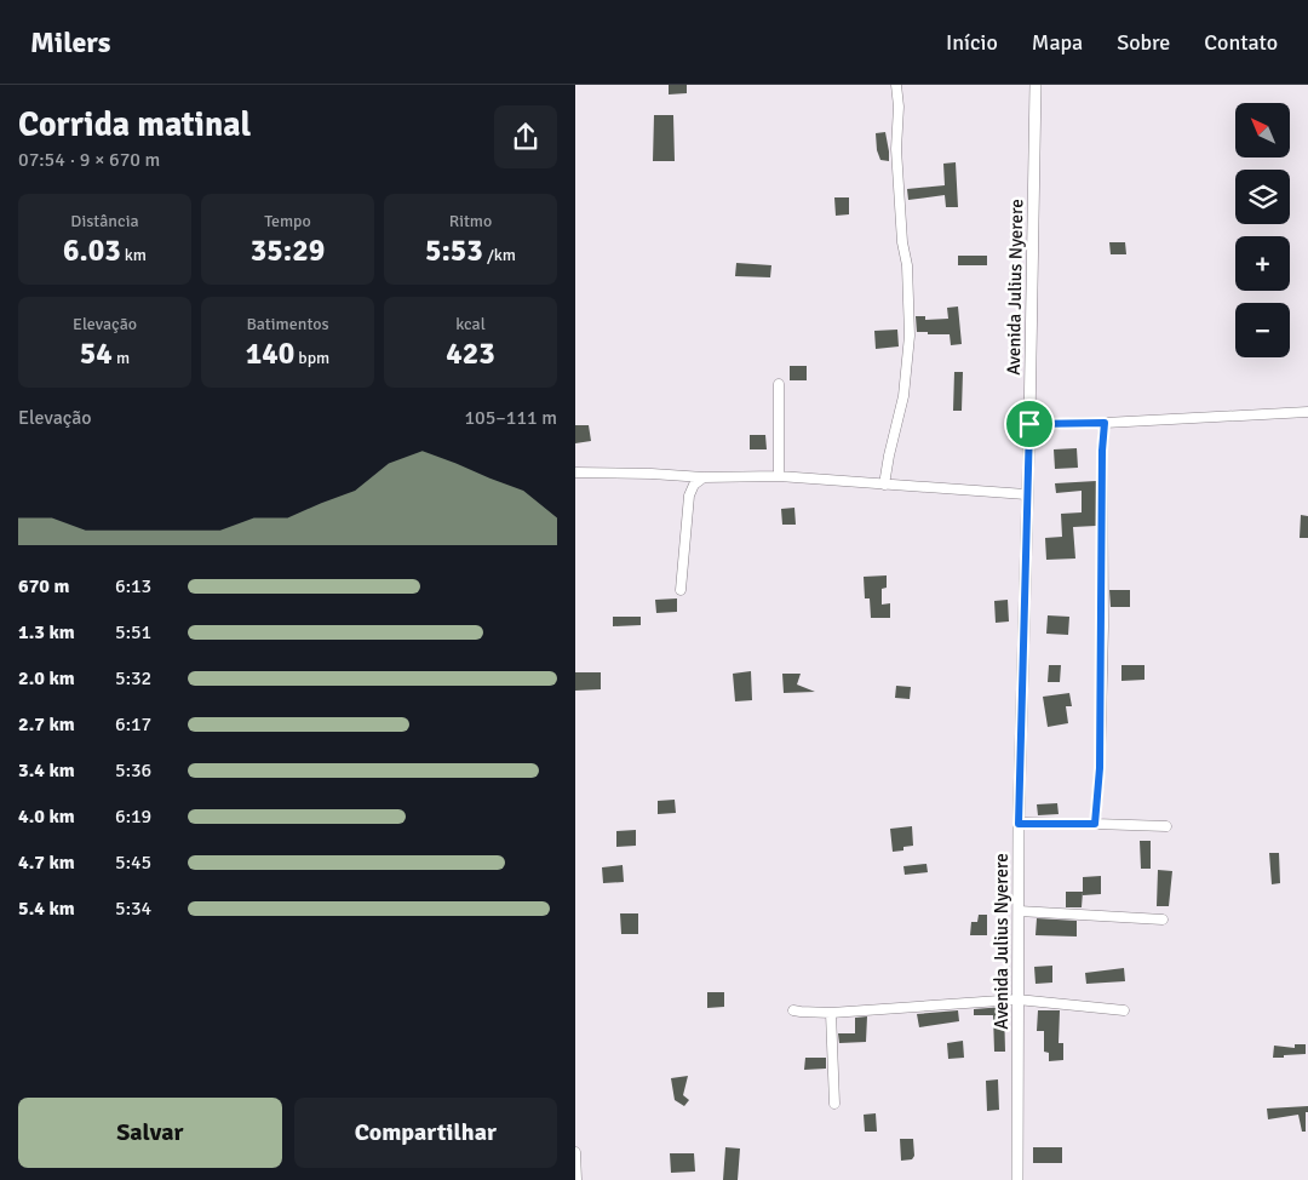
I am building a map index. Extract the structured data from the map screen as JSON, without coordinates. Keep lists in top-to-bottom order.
{
  "streets": {
    "street": ["Avenida Julius Nyerere"]
  },
  "north": "top left",
  "page": {
    "header": "Milers",
    "nav": [
      "Início",
      "Mapa",
      "Sobre",
      "Contato"
    ],
    "heading": ["Corrida matinal", "07:54 · 9 × 670 m"],
    "map_buttons": ["+", "−"],
    "stats": [
      ["Distância", "6.03 km"],
      ["Tempo", "35:29"],
      ["Ritmo", "5:53 /km"],
      ["Elevação", "54 m"],
      ["Batimentos", "140 bpm"],
      ["kcal", "423"]
    ],
    "chart": ["Elevação", "105–111 m"],
    "list": [
      {
        "name": "670 m",
        "note": "6:13"
      },
      {
        "name": "1.3 km",
        "note": "5:51"
      },
      {
        "name": "2.0 km",
        "note": "5:32"
      },
      {
        "name": "2.7 km",
        "note": "6:17"
      },
      {
        "name": "3.4 km",
        "note": "5:36"
      },
      {
        "name": "4.0 km",
        "note": "6:19"
      },
      {
        "name": "4.7 km",
        "note": "5:45"
      },
      {
        "name": "5.4 km",
        "note": "5:34"
      }
    ],
    "buttons": ["Salvar", "Compartilhar"]
  }
}
